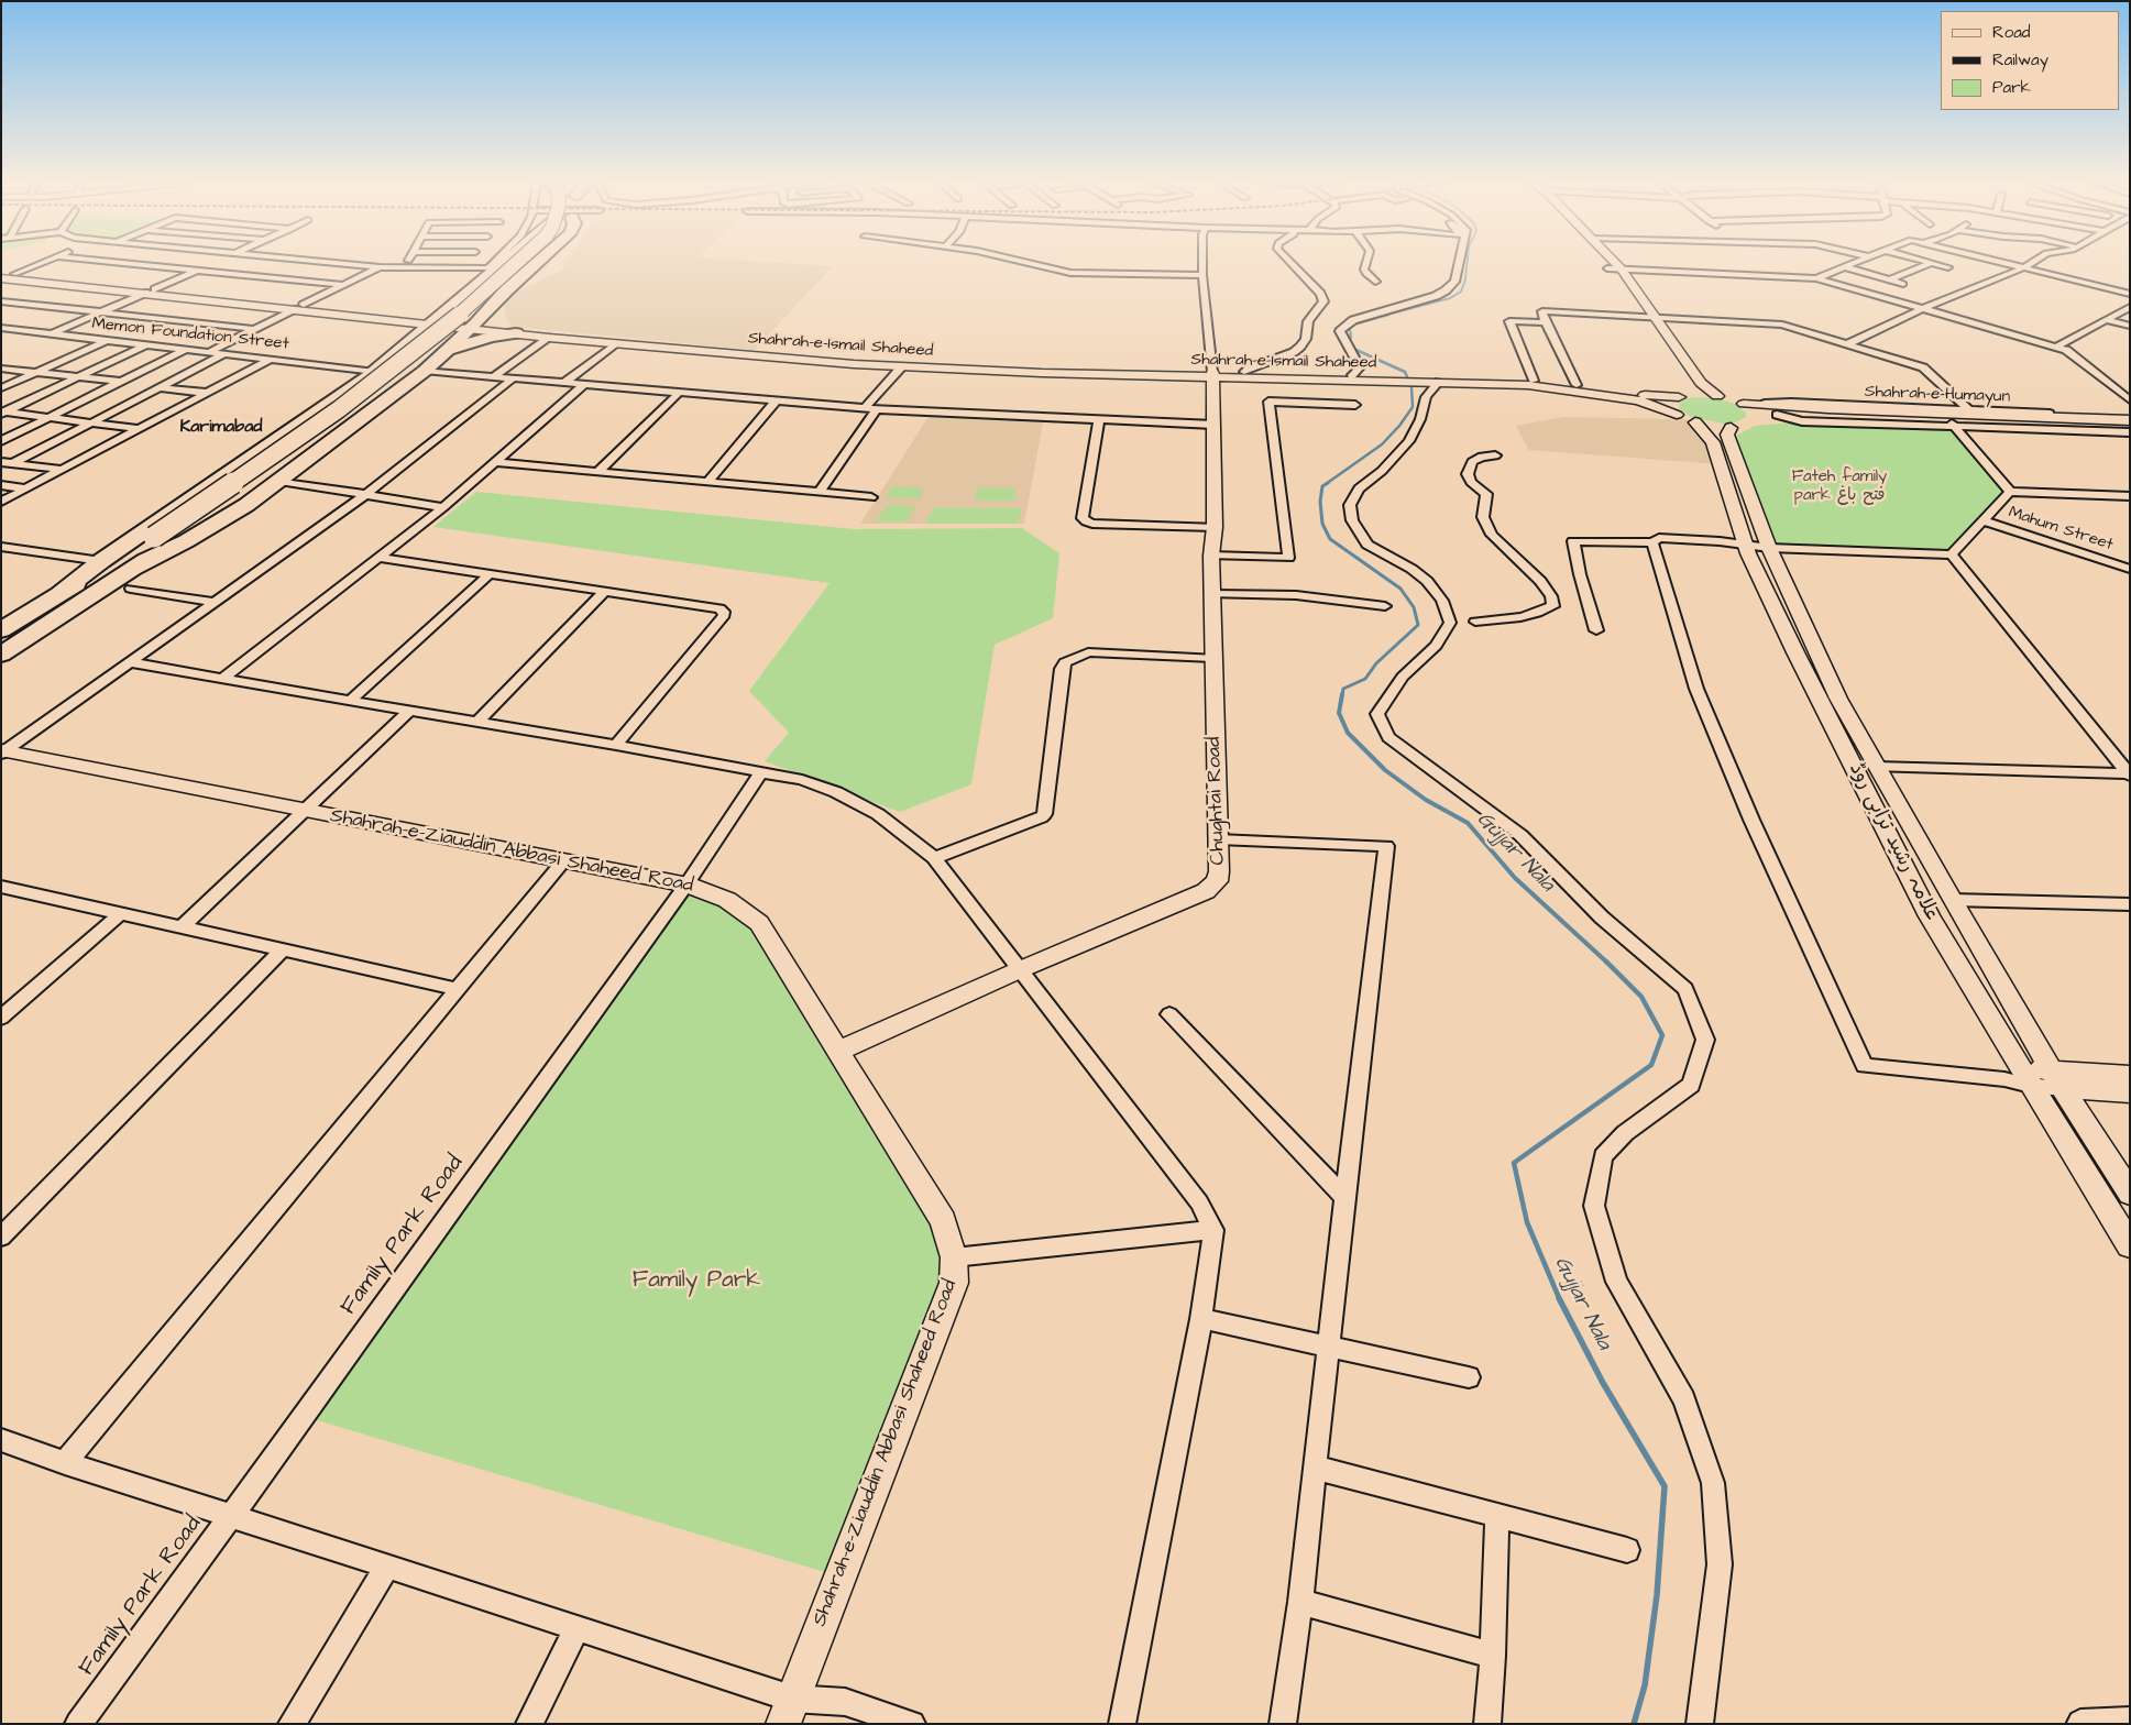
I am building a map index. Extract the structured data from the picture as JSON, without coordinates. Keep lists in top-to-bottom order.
{
  "streets": {
    "main road": [
      "Shahrah-e-Ismail Shaheed",
      "Shahrah-e-Humayun",
      "Chughtai Road",
      "علامہ رشید ترابی روڈ",
      "Shahrah-e-Ziauddin Abbasi Shaheed Road"
    ],
    "street": ["Memon Foundation Street", "Mahum Street", "Family Park Road"]
  },
  "crossings": [
    ["Shahrah-e-Ismail Shaheed", "Chughtai Road"],
    ["Shahrah-e-Ismail Shaheed", "علامہ رشید ترابی روڈ"],
    ["Chughtai Road", "Shahrah-e-Ziauddin Abbasi Shaheed Road"],
    ["Shahrah-e-Ziauddin Abbasi Shaheed Road", "Family Park Road"]
  ],
  "districts": ["Karimabad"],
  "water": ["Gujjar Nala"],
  "parks": ["Fateh family park فتح باغ", "Family Park"],
  "legend": ["Road", "Railway", "Park"]
}
